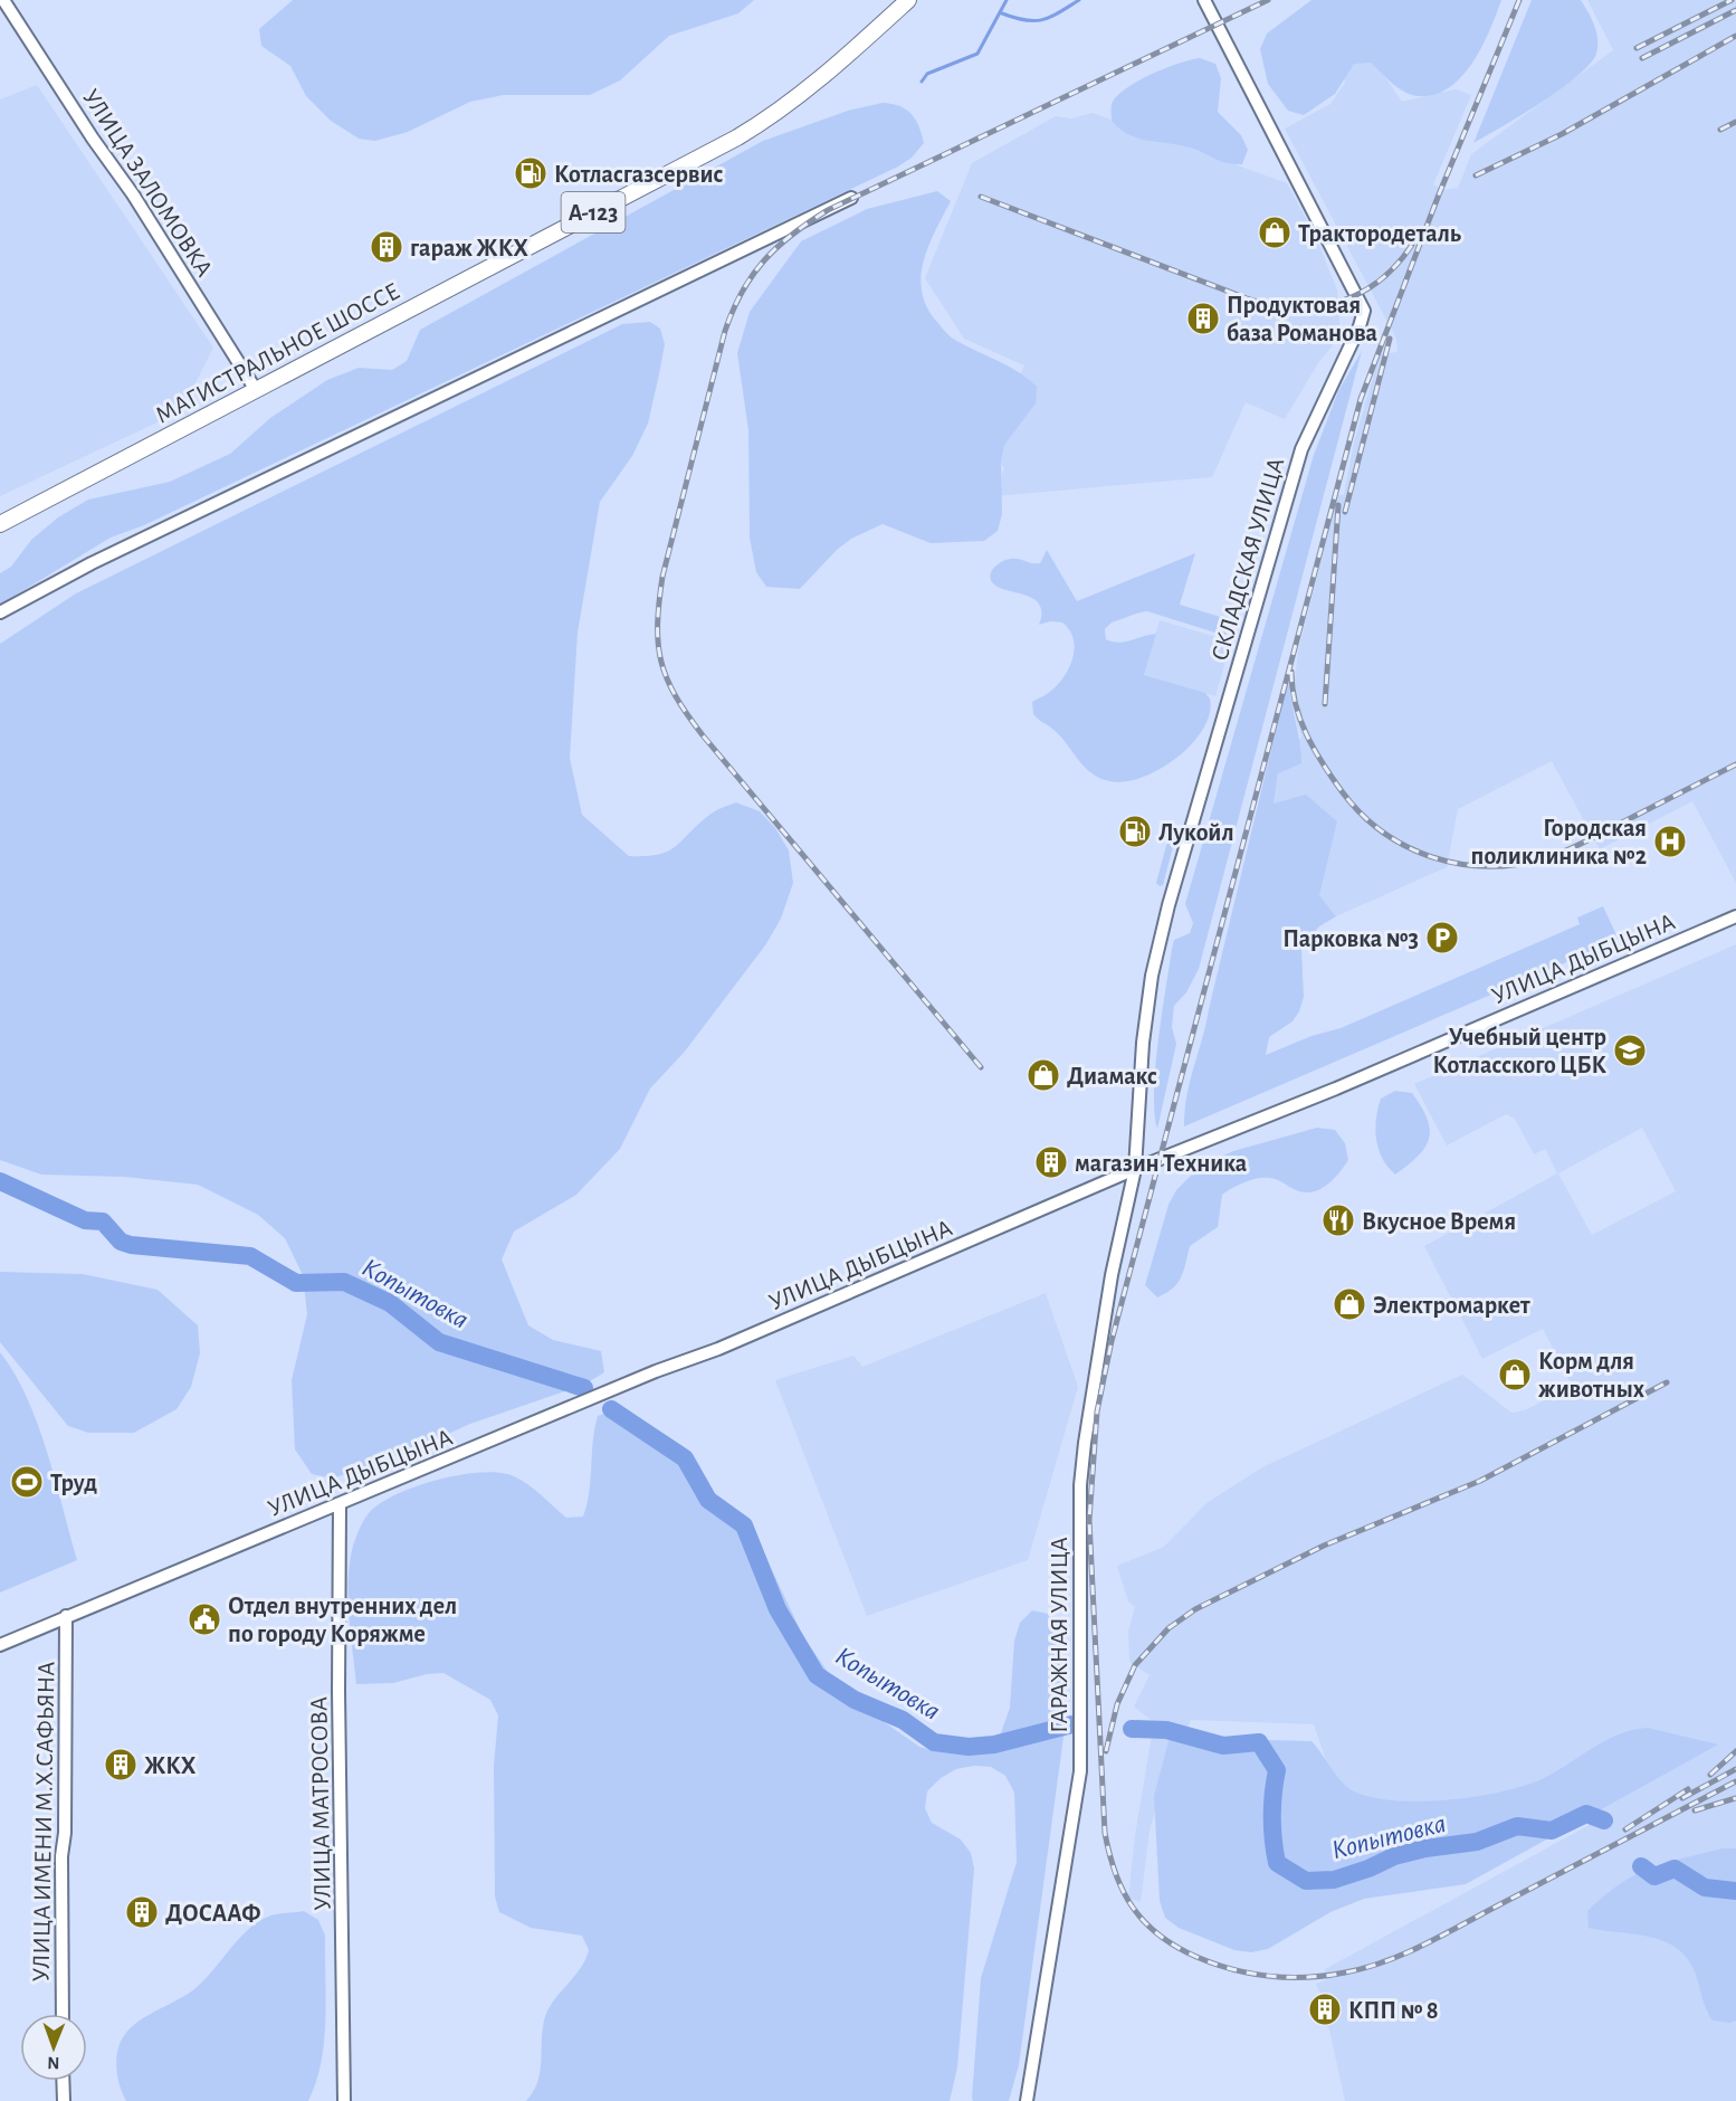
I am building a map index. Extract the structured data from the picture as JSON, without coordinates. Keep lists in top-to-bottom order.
{
  "streets": {
    "main road": ["А-123", "МАГИСТРАЛЬНОЕ ШОССЕ"],
    "street": [
      "УЛИЦА ЗАЛОМОВКА",
      "СКЛАДСКАЯ УЛИЦА",
      "УЛИЦА ДЫБЦЫНА",
      "ГАРАЖНАЯ УЛИЦА",
      "УЛИЦА МАТРОСОВА",
      "УЛИЦА ИМЕНИ М.Х.САФЬЯНА"
    ]
  },
  "crossings": [
    ["УЛИЦА ЗАЛОМОВКА", "МАГИСТРАЛЬНОЕ ШОССЕ"],
    ["СКЛАДСКАЯ УЛИЦА", "УЛИЦА ДЫБЦЫНА"],
    ["СКЛАДСКАЯ УЛИЦА", "ГАРАЖНАЯ УЛИЦА"],
    ["УЛИЦА ДЫБЦЫНА", "ГАРАЖНАЯ УЛИЦА"],
    ["УЛИЦА ДЫБЦЫНА", "УЛИЦА МАТРОСОВА"],
    ["УЛИЦА ДЫБЦЫНА", "УЛИЦА ИМЕНИ М.Х.САФЬЯНА"]
  ],
  "water": ["Копытовка"],
  "places": {
    "fuel station": ["Котласгазсервис", "Лукойл"],
    "shop": [
      "Трактородеталь",
      "Диамакс",
      "Электромаркет",
      "Корм для животных"
    ],
    "building": [
      "гараж ЖКХ",
      "Продуктовая база Романова",
      "магазин Техника",
      "ЖКХ",
      "ДОСААФ",
      "КПП № 8"
    ],
    "hospital": ["Городская поликлиника №2"],
    "parking": ["Парковка №3"],
    "school or university": ["Учебный центр Котласского ЦБК"],
    "restaurant": ["Вкусное Время"],
    "sports": ["Труд"],
    "public building": ["Отдел внутренних дел по городу Коряжме"]
  },
  "north": "bottom"
}
